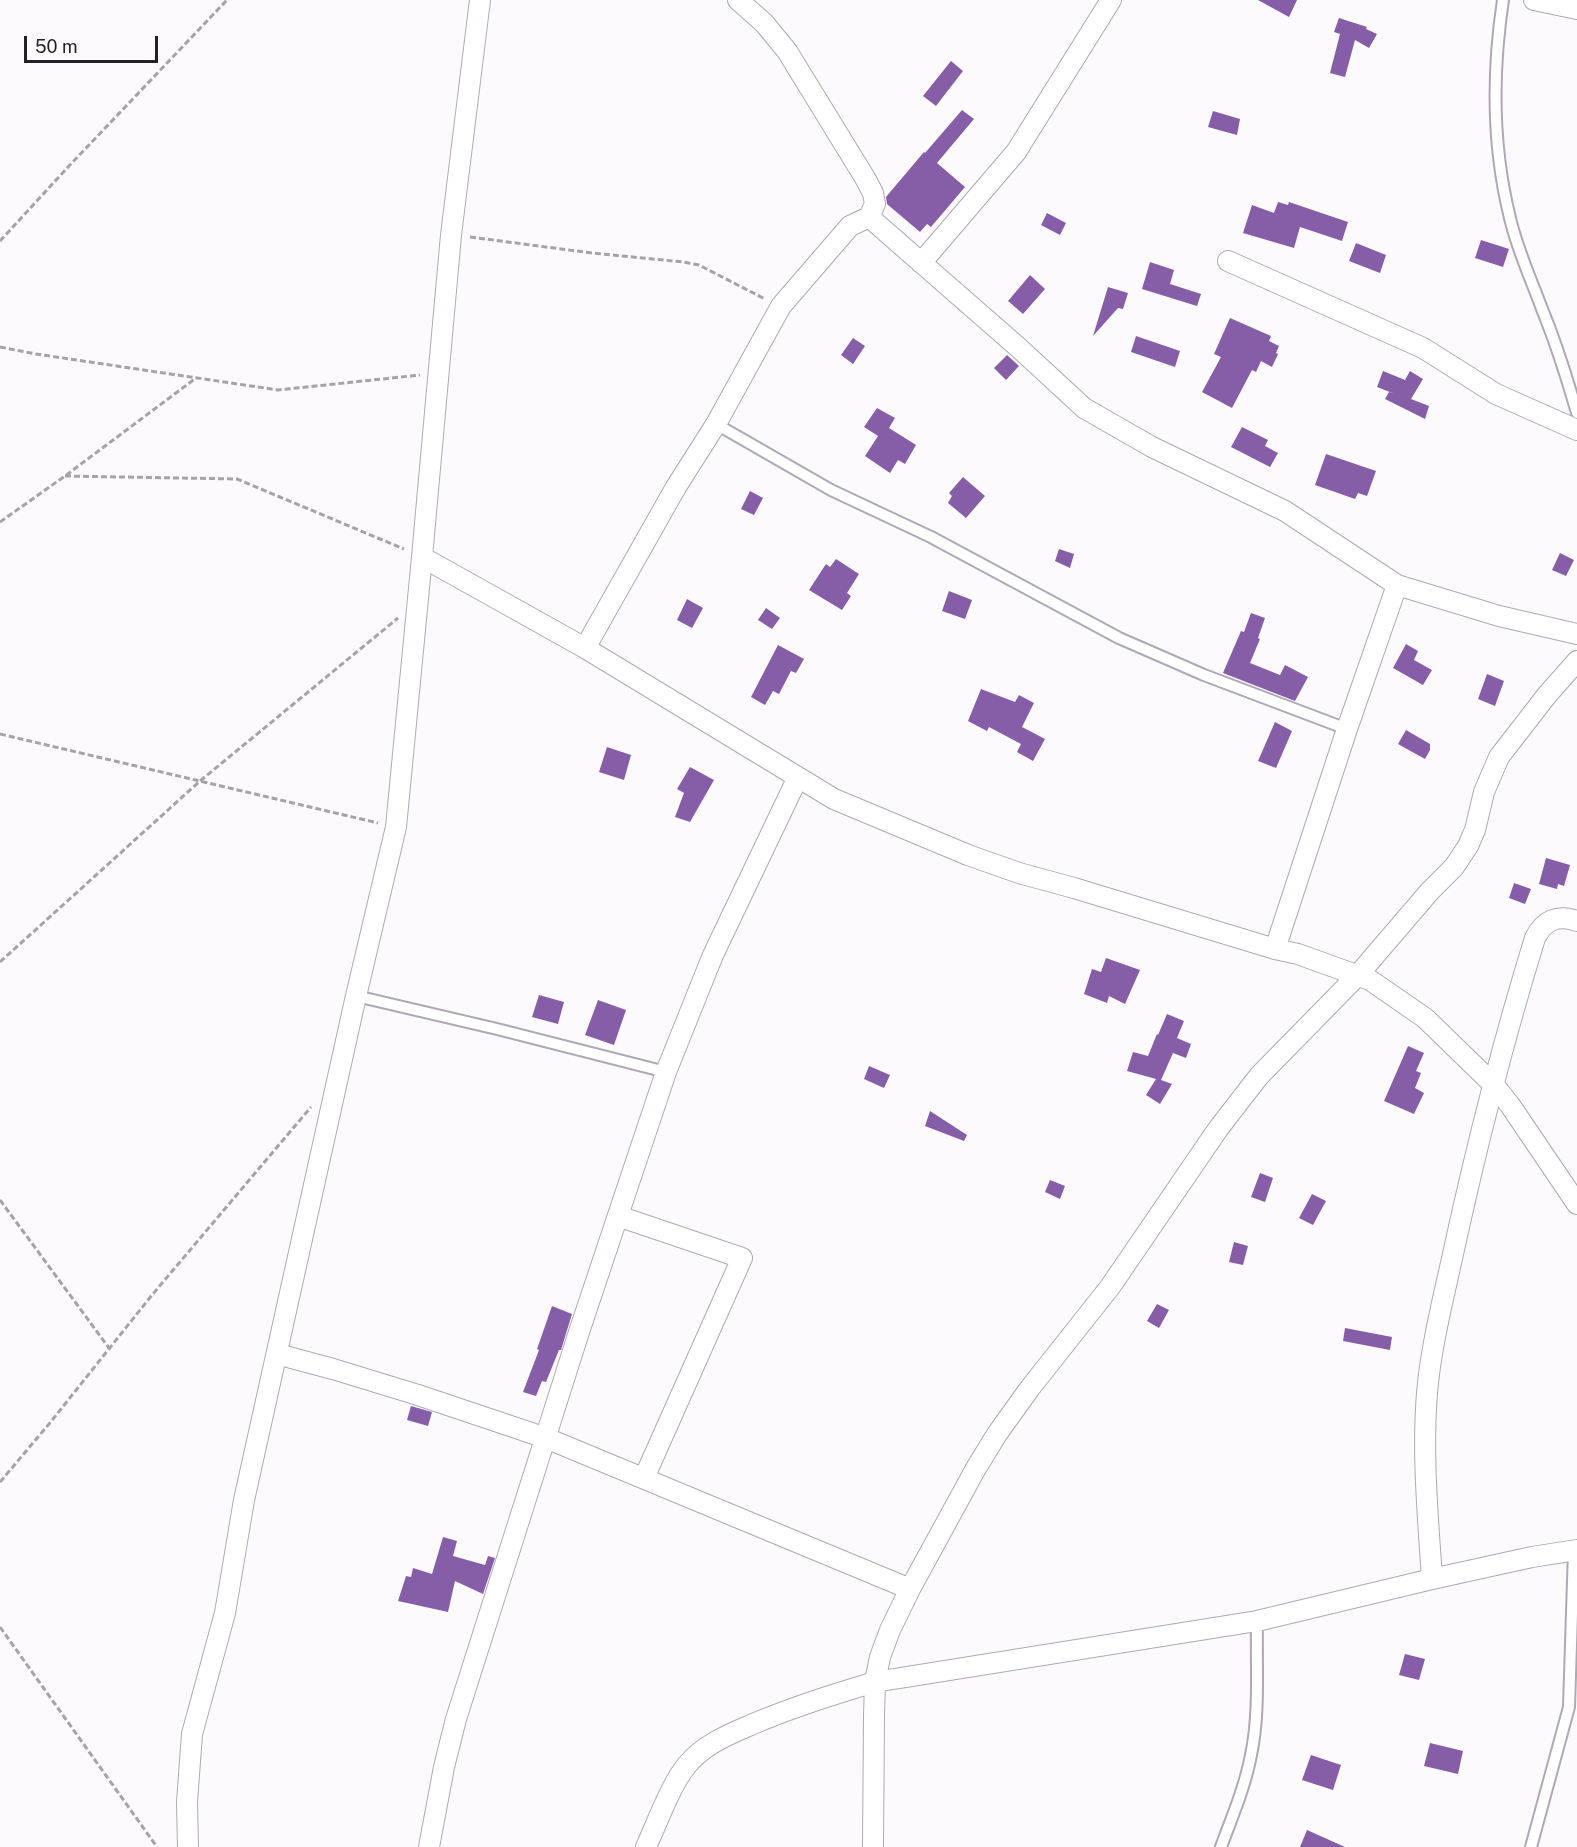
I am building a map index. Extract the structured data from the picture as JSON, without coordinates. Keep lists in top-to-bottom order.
{
  "scale_bar": "50 m"
}
